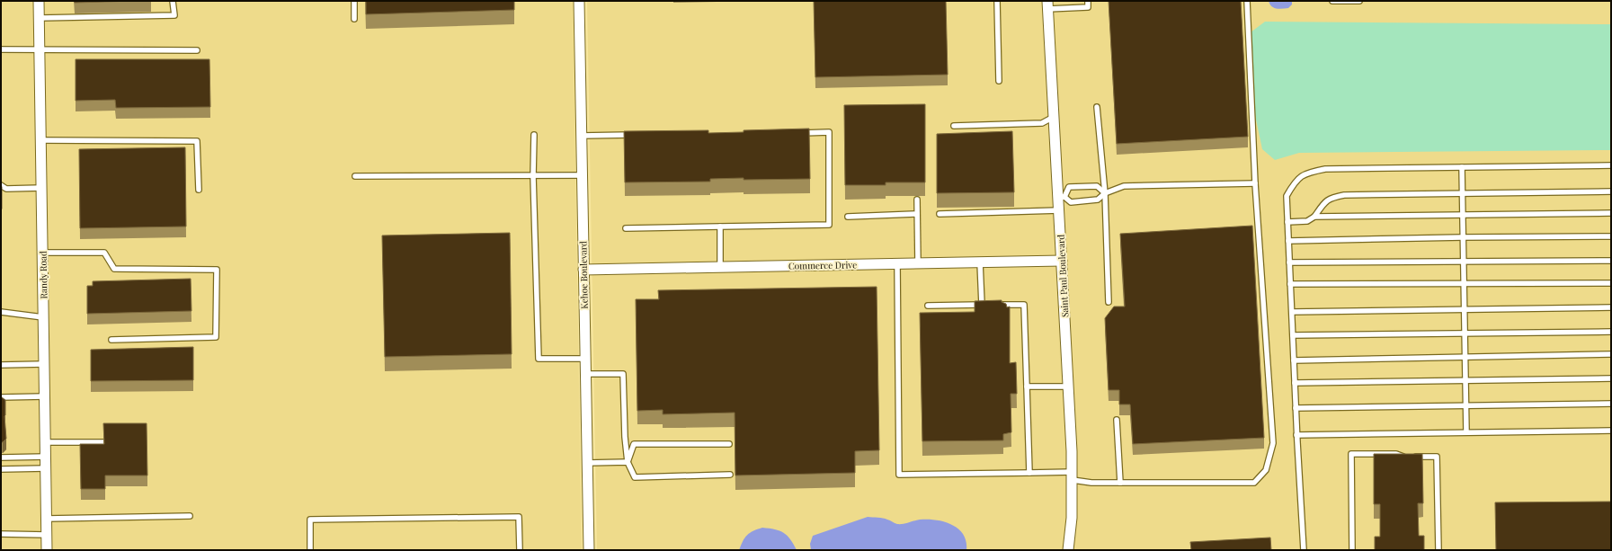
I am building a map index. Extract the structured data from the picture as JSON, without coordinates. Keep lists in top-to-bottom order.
{
  "streets": {
    "street": [
      "Commerce Drive",
      "Randy Road",
      "Kehoe Boulevard",
      "Saint Paul Boulevard"
    ]
  },
  "crossings": [
    ["Commerce Drive", "Kehoe Boulevard"],
    ["Commerce Drive", "Saint Paul Boulevard"]
  ]
}
